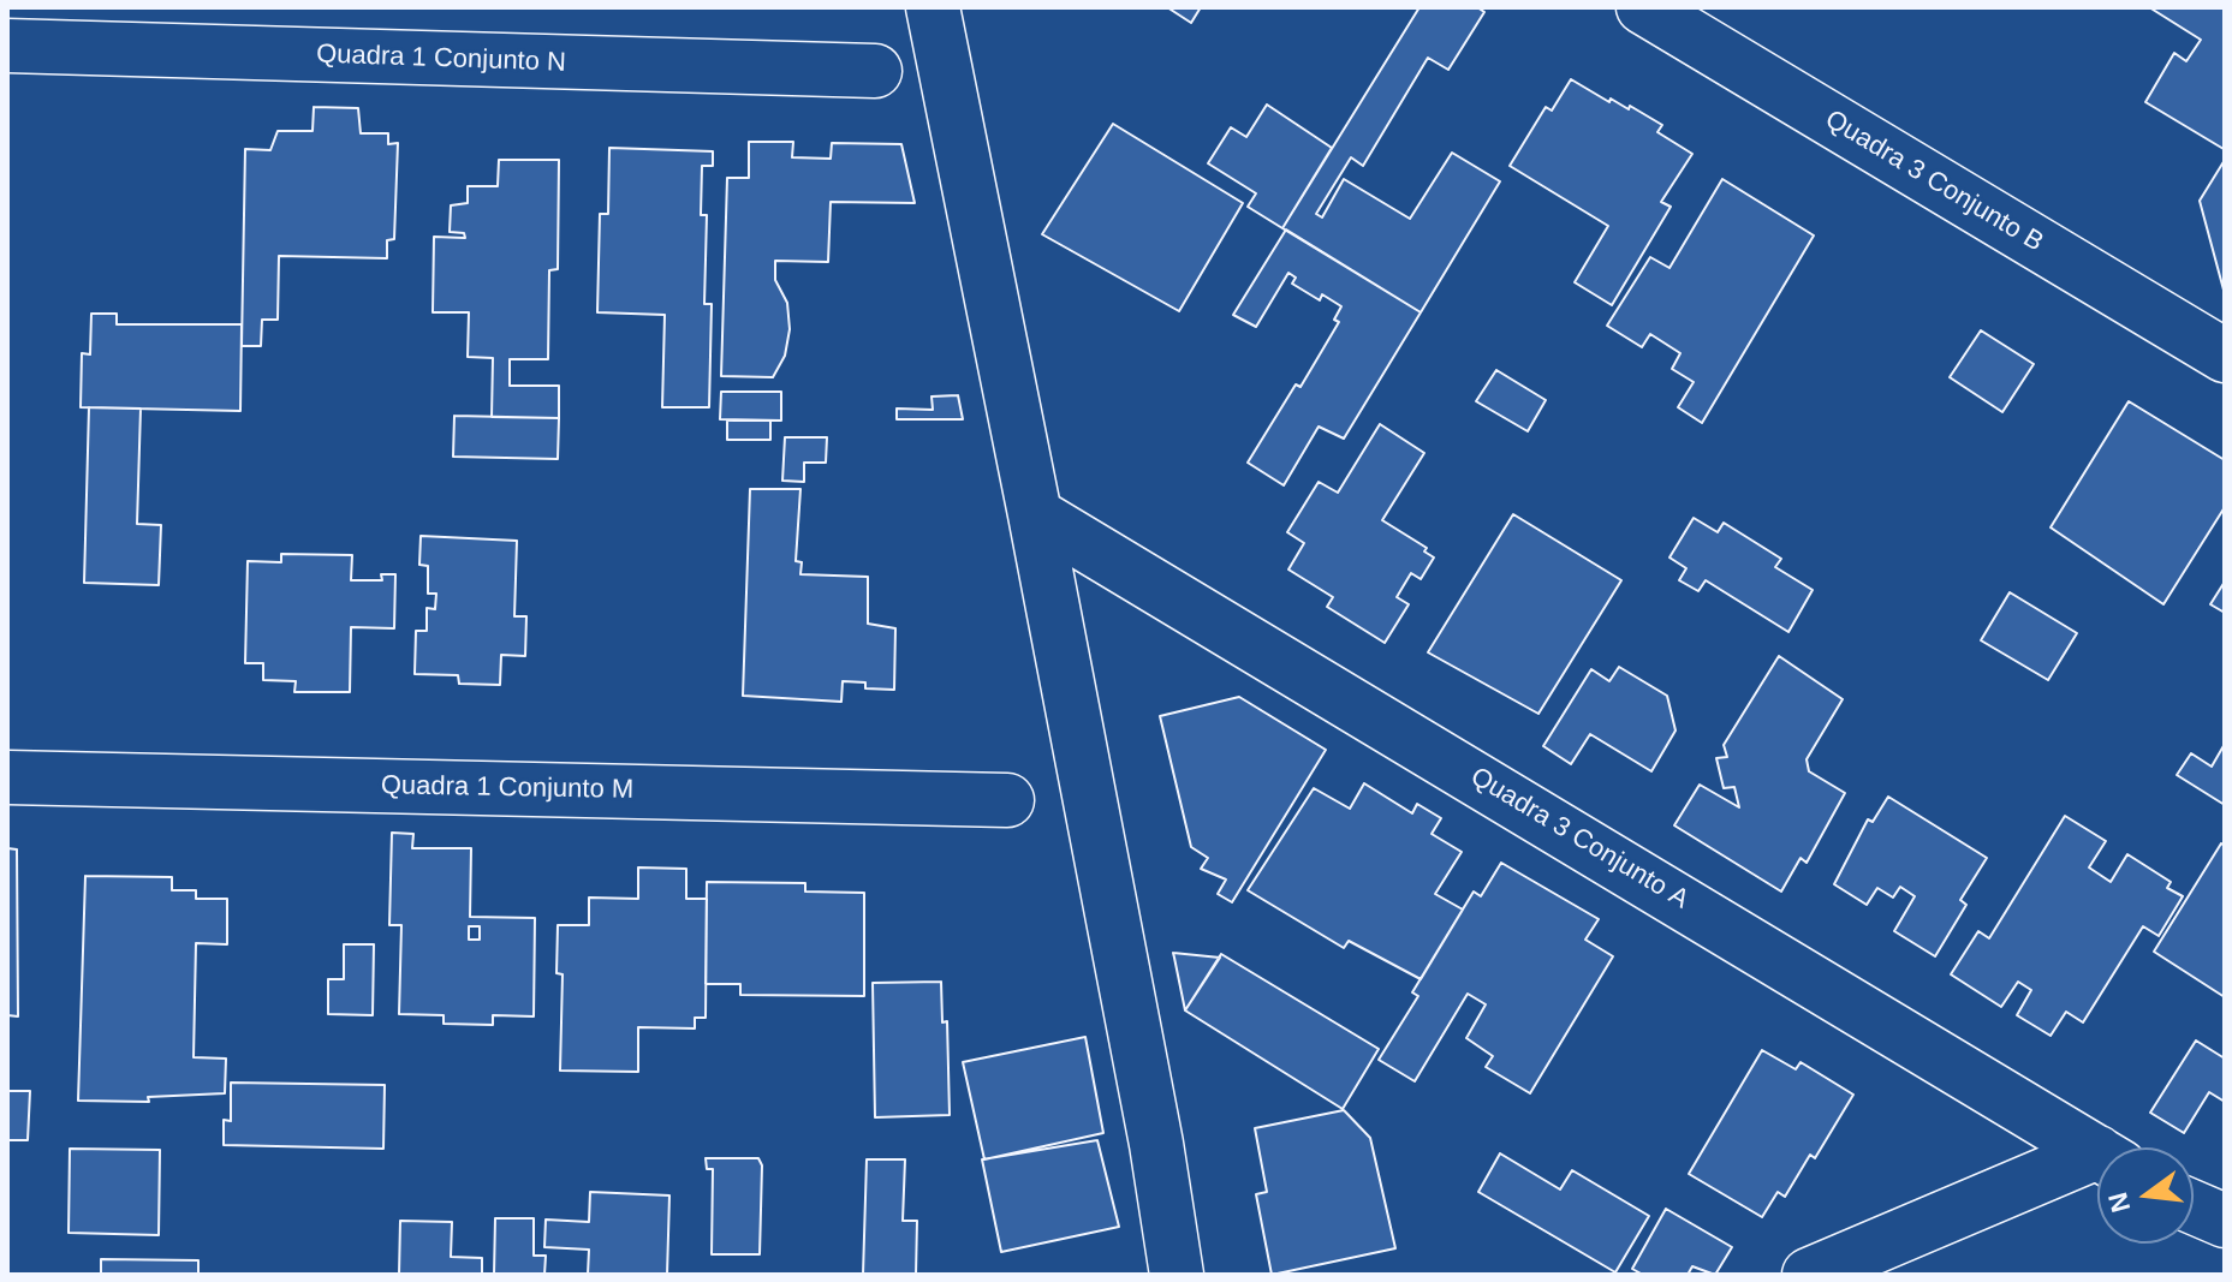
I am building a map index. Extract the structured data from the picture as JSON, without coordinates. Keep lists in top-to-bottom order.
{
  "streets": {
    "street": [
      "Quadra 1 Conjunto N",
      "Quadra 3 Conjunto B",
      "Quadra 1 Conjunto M",
      "Quadra 3 Conjunto A"
    ]
  },
  "north": "left"
}
